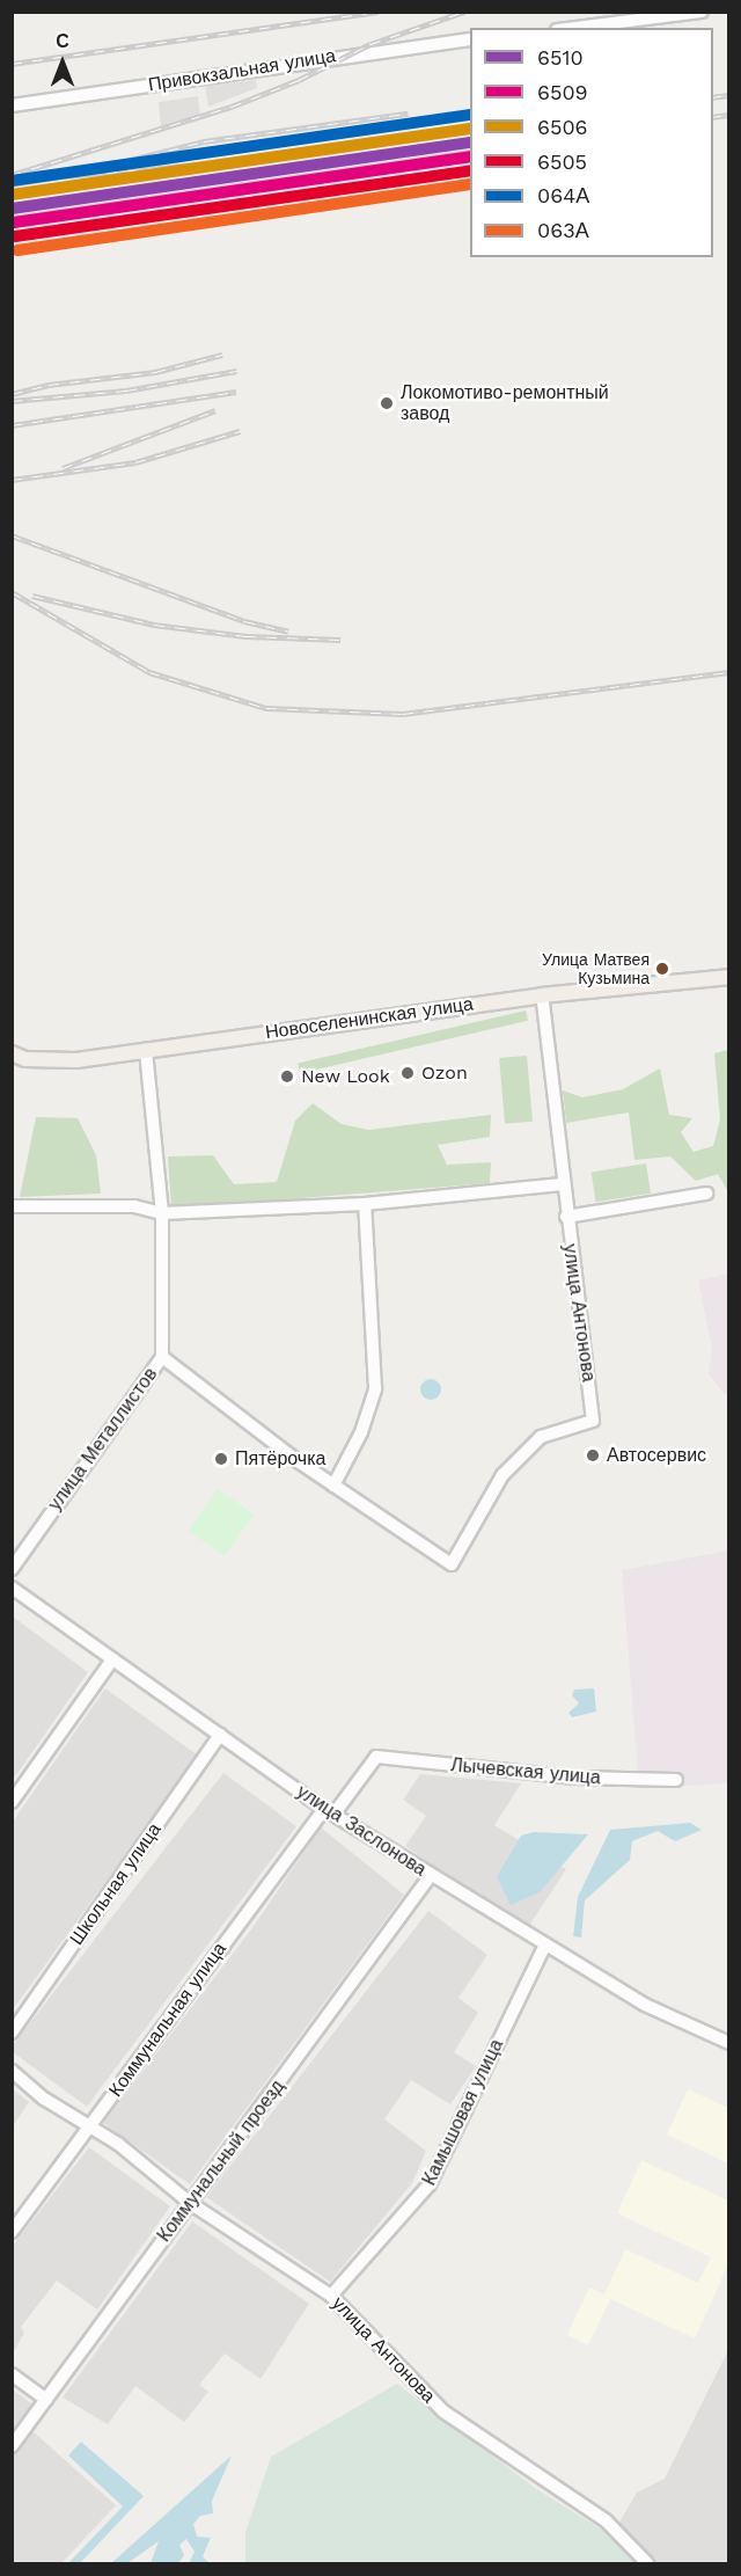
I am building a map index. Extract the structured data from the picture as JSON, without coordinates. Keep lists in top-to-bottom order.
{
  "streets": {
    "main road": ["Новоселенинская улица"],
    "street": [
      "Привокзальная улица",
      "улица Антонова",
      "улица Металлистов",
      "Лычевская улица",
      "улица Заслонова",
      "Школьная улица",
      "Коммунальная улица",
      "Камышовая улица",
      "Коммунальный проезд"
    ]
  },
  "crossings": [
    ["Новоселенинская улица", "улица Антонова"],
    ["Новоселенинская улица", "улица Металлистов"],
    ["улица Антонова", "Коммунальная улица"],
    ["улица Антонова", "Камышовая улица"],
    ["улица Антонова", "Коммунальный проезд"],
    ["Лычевская улица", "Коммунальная улица"],
    ["улица Заслонова", "Школьная улица"],
    ["улица Заслонова", "Коммунальная улица"],
    ["улица Заслонова", "Камышовая улица"],
    ["улица Заслонова", "Коммунальный проезд"]
  ],
  "places": [
    "Локомотиво-ремонтный завод",
    "Улица Матвея Кузьмина",
    "Ozon",
    "New Look",
    "Автосервис",
    "Пятёрочка"
  ],
  "lines": [
    "transit line 064А",
    "transit line 6506",
    "transit line 6510",
    "transit line 6509",
    "transit line 6505",
    "transit line 063А"
  ],
  "legend": [
    "6510",
    "6509",
    "6506",
    "6505",
    "064А",
    "063А"
  ],
  "north": "top"
}
